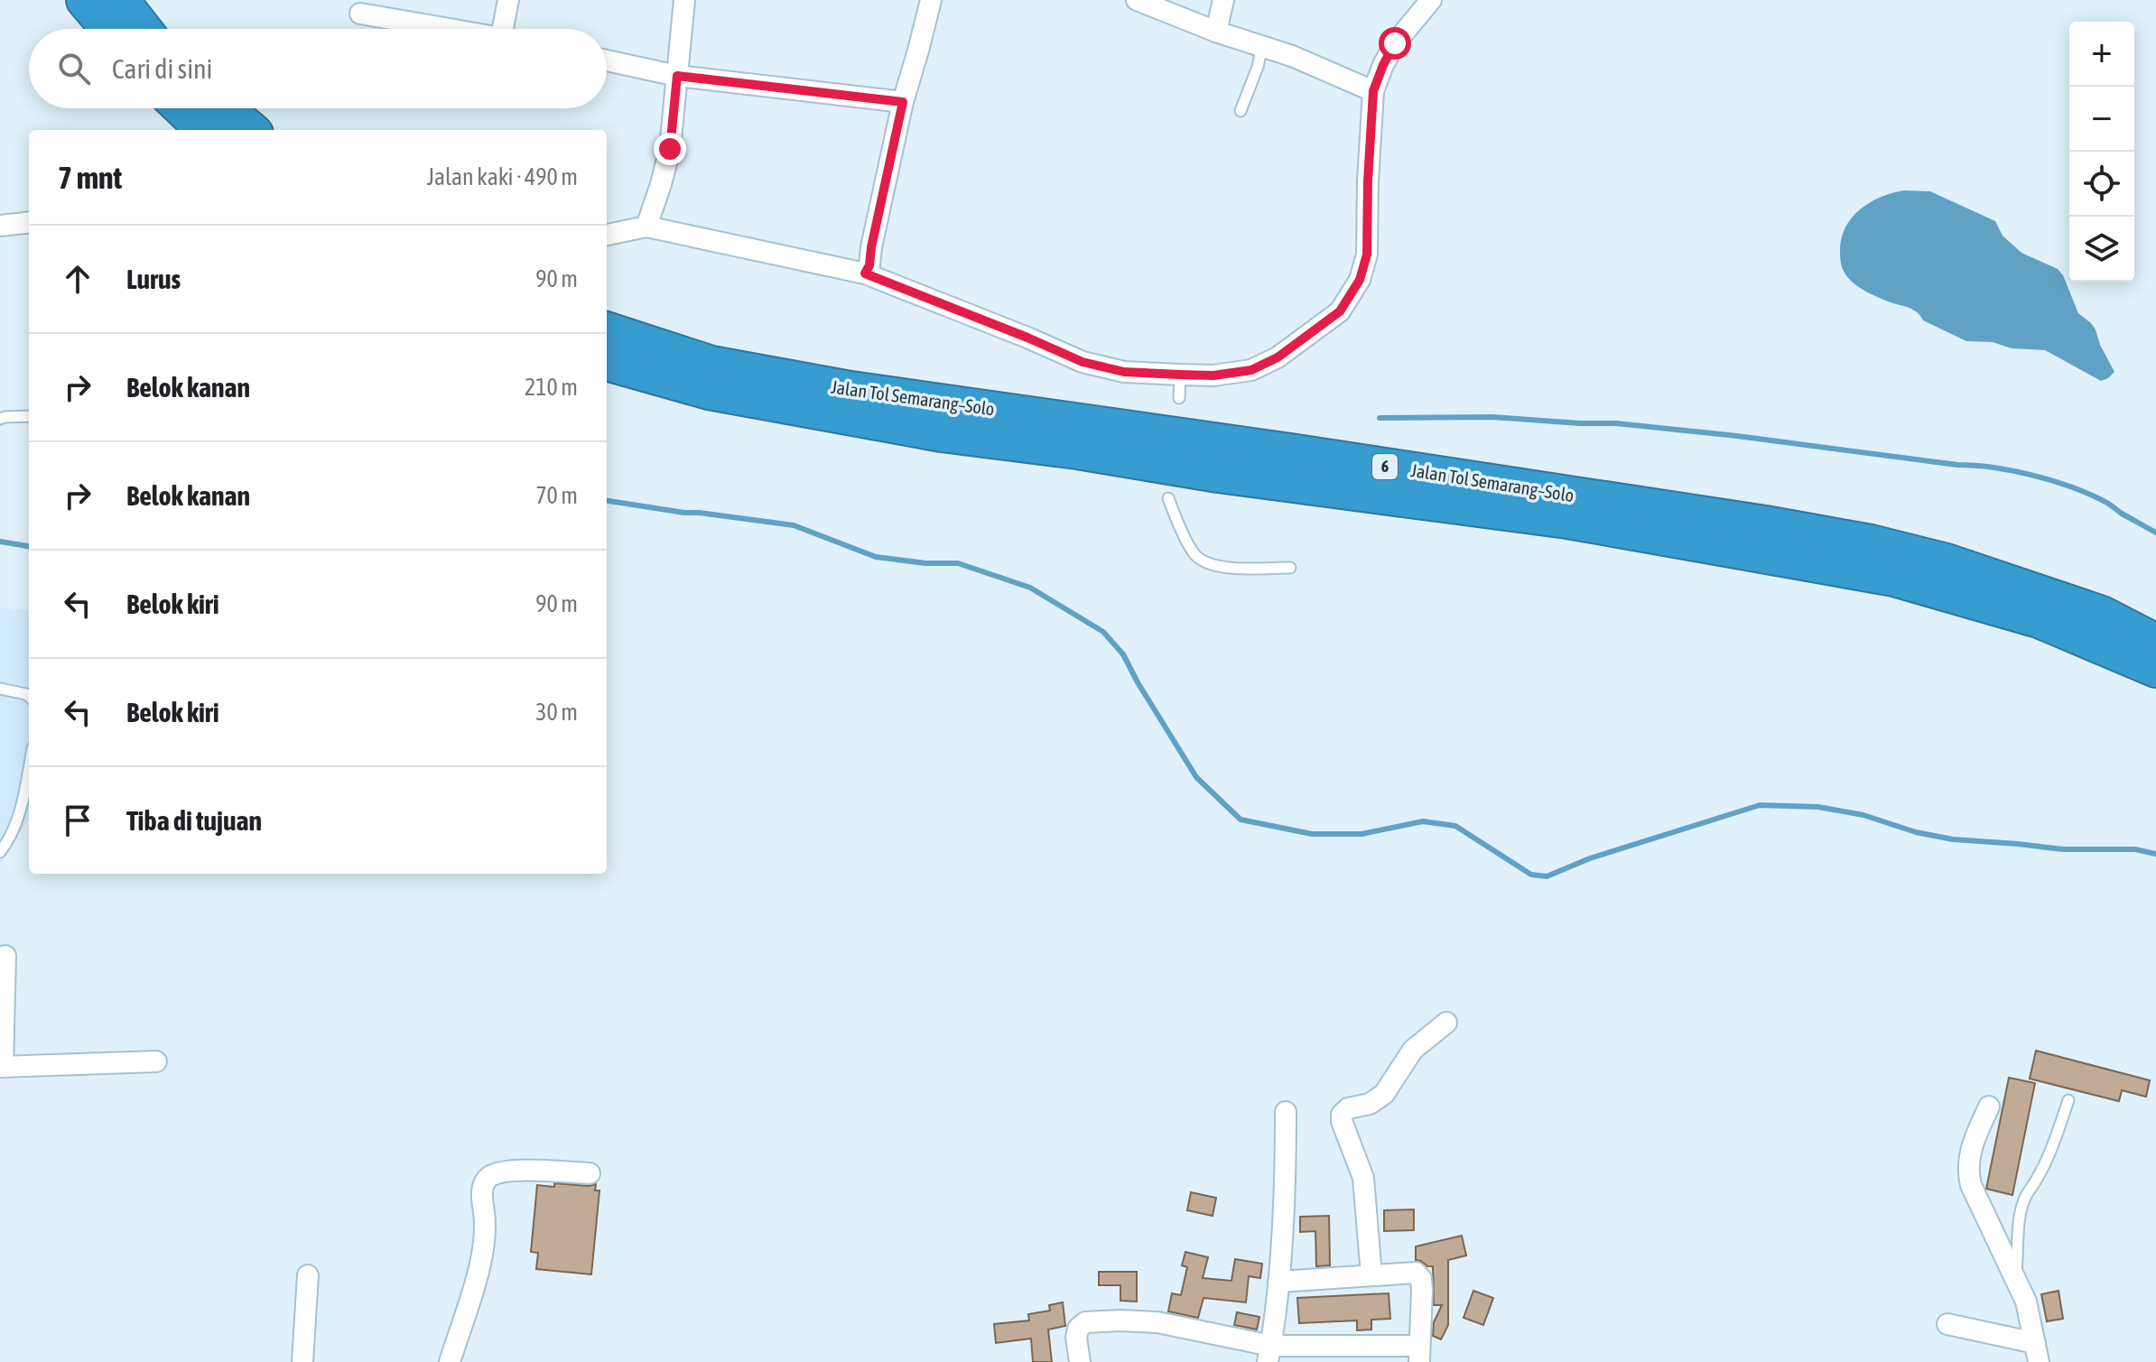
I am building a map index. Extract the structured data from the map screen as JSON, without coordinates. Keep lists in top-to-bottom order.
{
  "streets": {
    "highway": ["Jalan Tol Semarang–Solo", "6"]
  },
  "page": {
    "map_buttons": ["+", "−"],
    "search": "Cari di sini",
    "heading": ["7 mnt", "Jalan kaki · 490 m"],
    "list": [
      ["Lurus", "90 m"],
      ["Belok kanan", "210 m"],
      ["Belok kanan", "70 m"],
      ["Belok kiri", "90 m"],
      ["Belok kiri", "30 m"],
      "Tiba di tujuan"
    ]
  }
}
